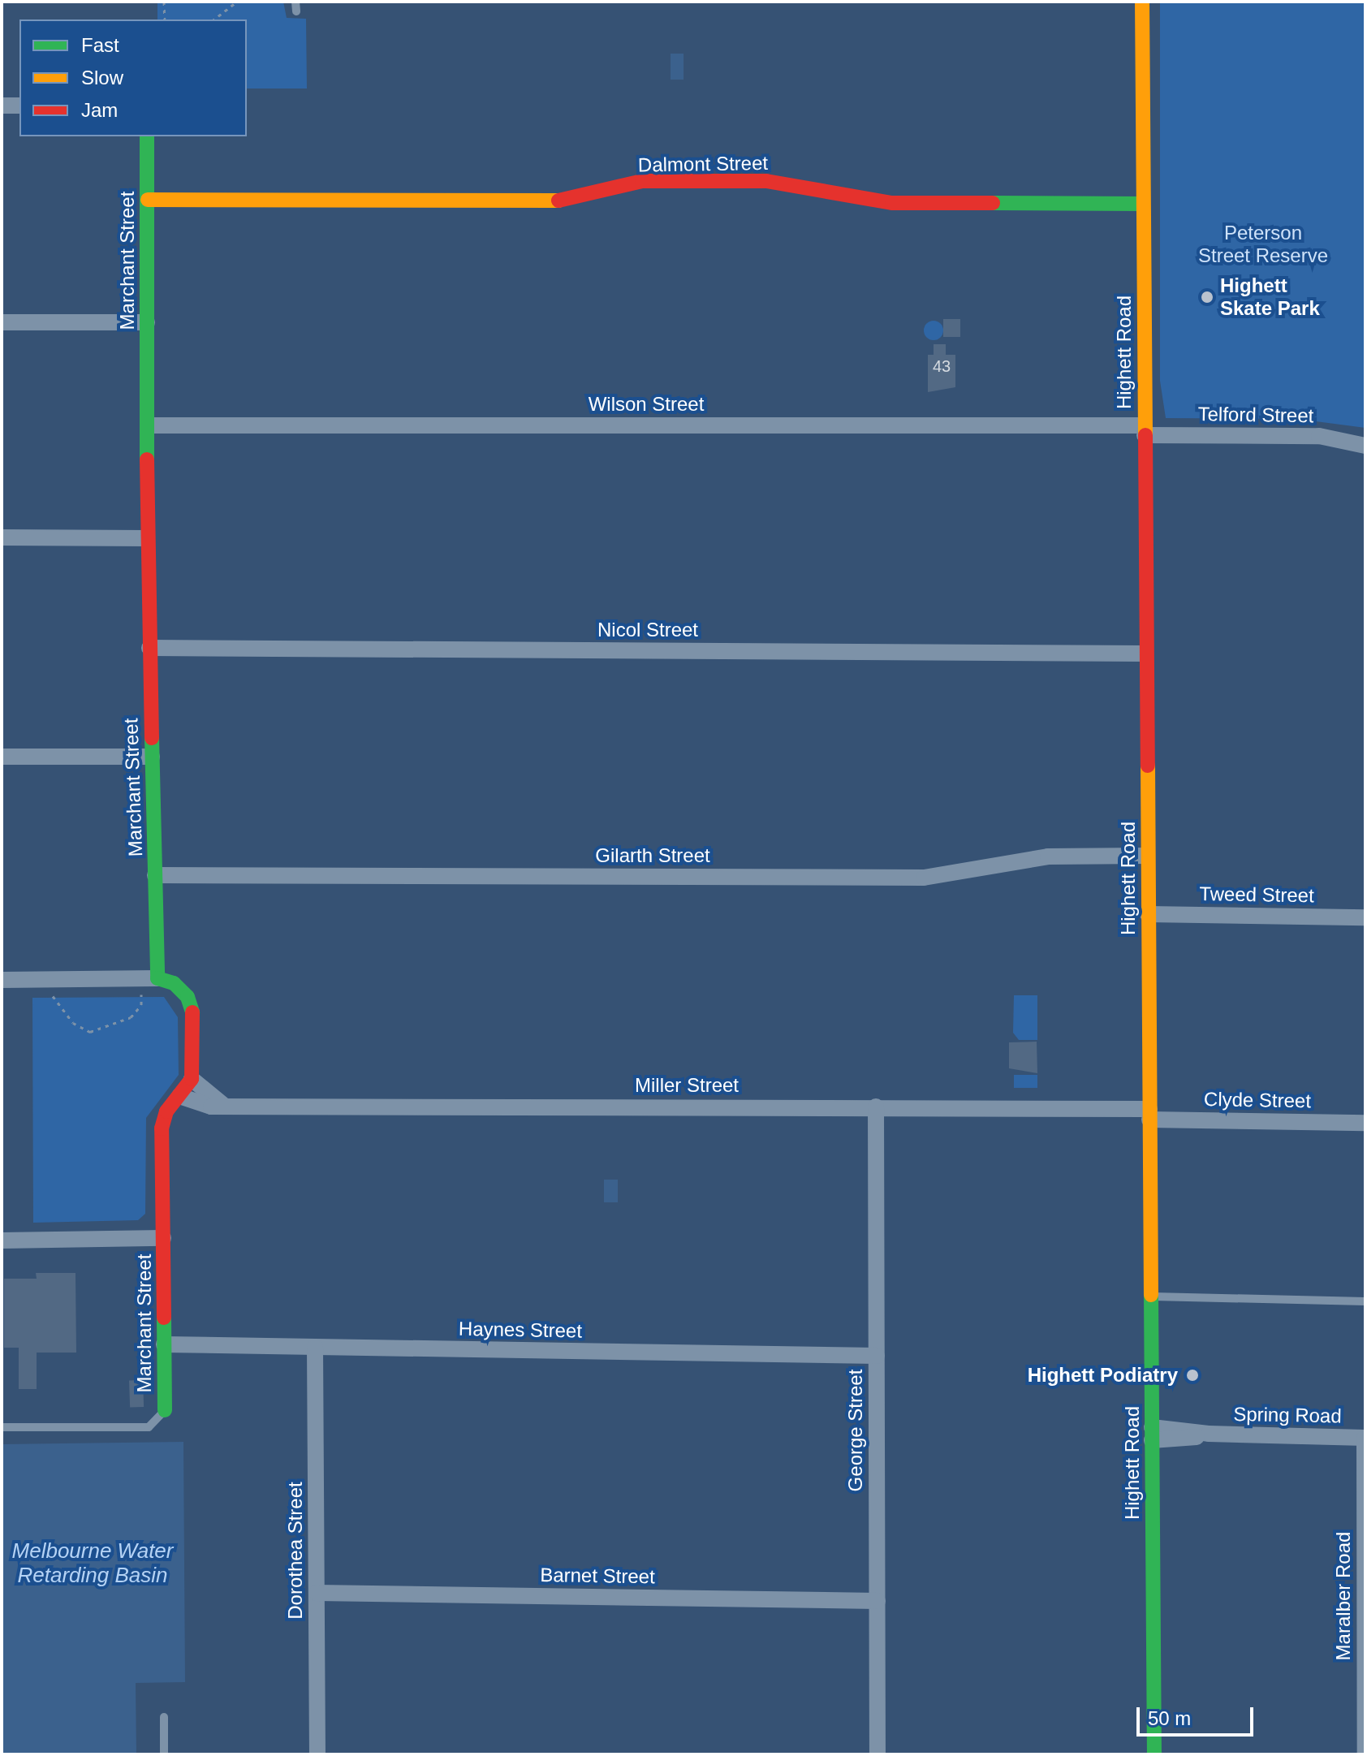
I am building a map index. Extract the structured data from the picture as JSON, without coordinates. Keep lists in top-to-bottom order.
{
  "streets": {
    "street": [
      "Dalmont Street",
      "Marchant Street",
      "Highett Road",
      "Wilson Street",
      "Telford Street",
      "Nicol Street",
      "Gilarth Street",
      "Tweed Street",
      "Miller Street",
      "Clyde Street",
      "Haynes Street",
      "Spring Road",
      "George Street",
      "Dorothea Street",
      "Barnet Street",
      "Maralber Road"
    ]
  },
  "crossings": [
    ["Dalmont Street", "Marchant Street"],
    ["Dalmont Street", "Highett Road"],
    ["Marchant Street", "Wilson Street"],
    ["Marchant Street", "Nicol Street"],
    ["Marchant Street", "Gilarth Street"],
    ["Marchant Street", "Miller Street"],
    ["Marchant Street", "Haynes Street"],
    ["Highett Road", "Wilson Street"],
    ["Highett Road", "Telford Street"],
    ["Highett Road", "Nicol Street"],
    ["Highett Road", "Gilarth Street"],
    ["Highett Road", "Tweed Street"],
    ["Highett Road", "Miller Street"],
    ["Highett Road", "Clyde Street"],
    ["Highett Road", "Spring Road"],
    ["Wilson Street", "Telford Street"],
    ["Miller Street", "Clyde Street"],
    ["Miller Street", "George Street"],
    ["Haynes Street", "George Street"],
    ["Haynes Street", "Dorothea Street"],
    ["Spring Road", "Maralber Road"],
    ["George Street", "Barnet Street"],
    ["Dorothea Street", "Barnet Street"]
  ],
  "water": ["Melbourne Water Retarding Basin"],
  "parks": ["Peterson Street Reserve"],
  "places": ["Highett Skate Park", "Highett Podiatry"],
  "house_numbers": ["43"],
  "legend": ["Fast", "Slow", "Jam"],
  "scale_bar": "50 m"
}
